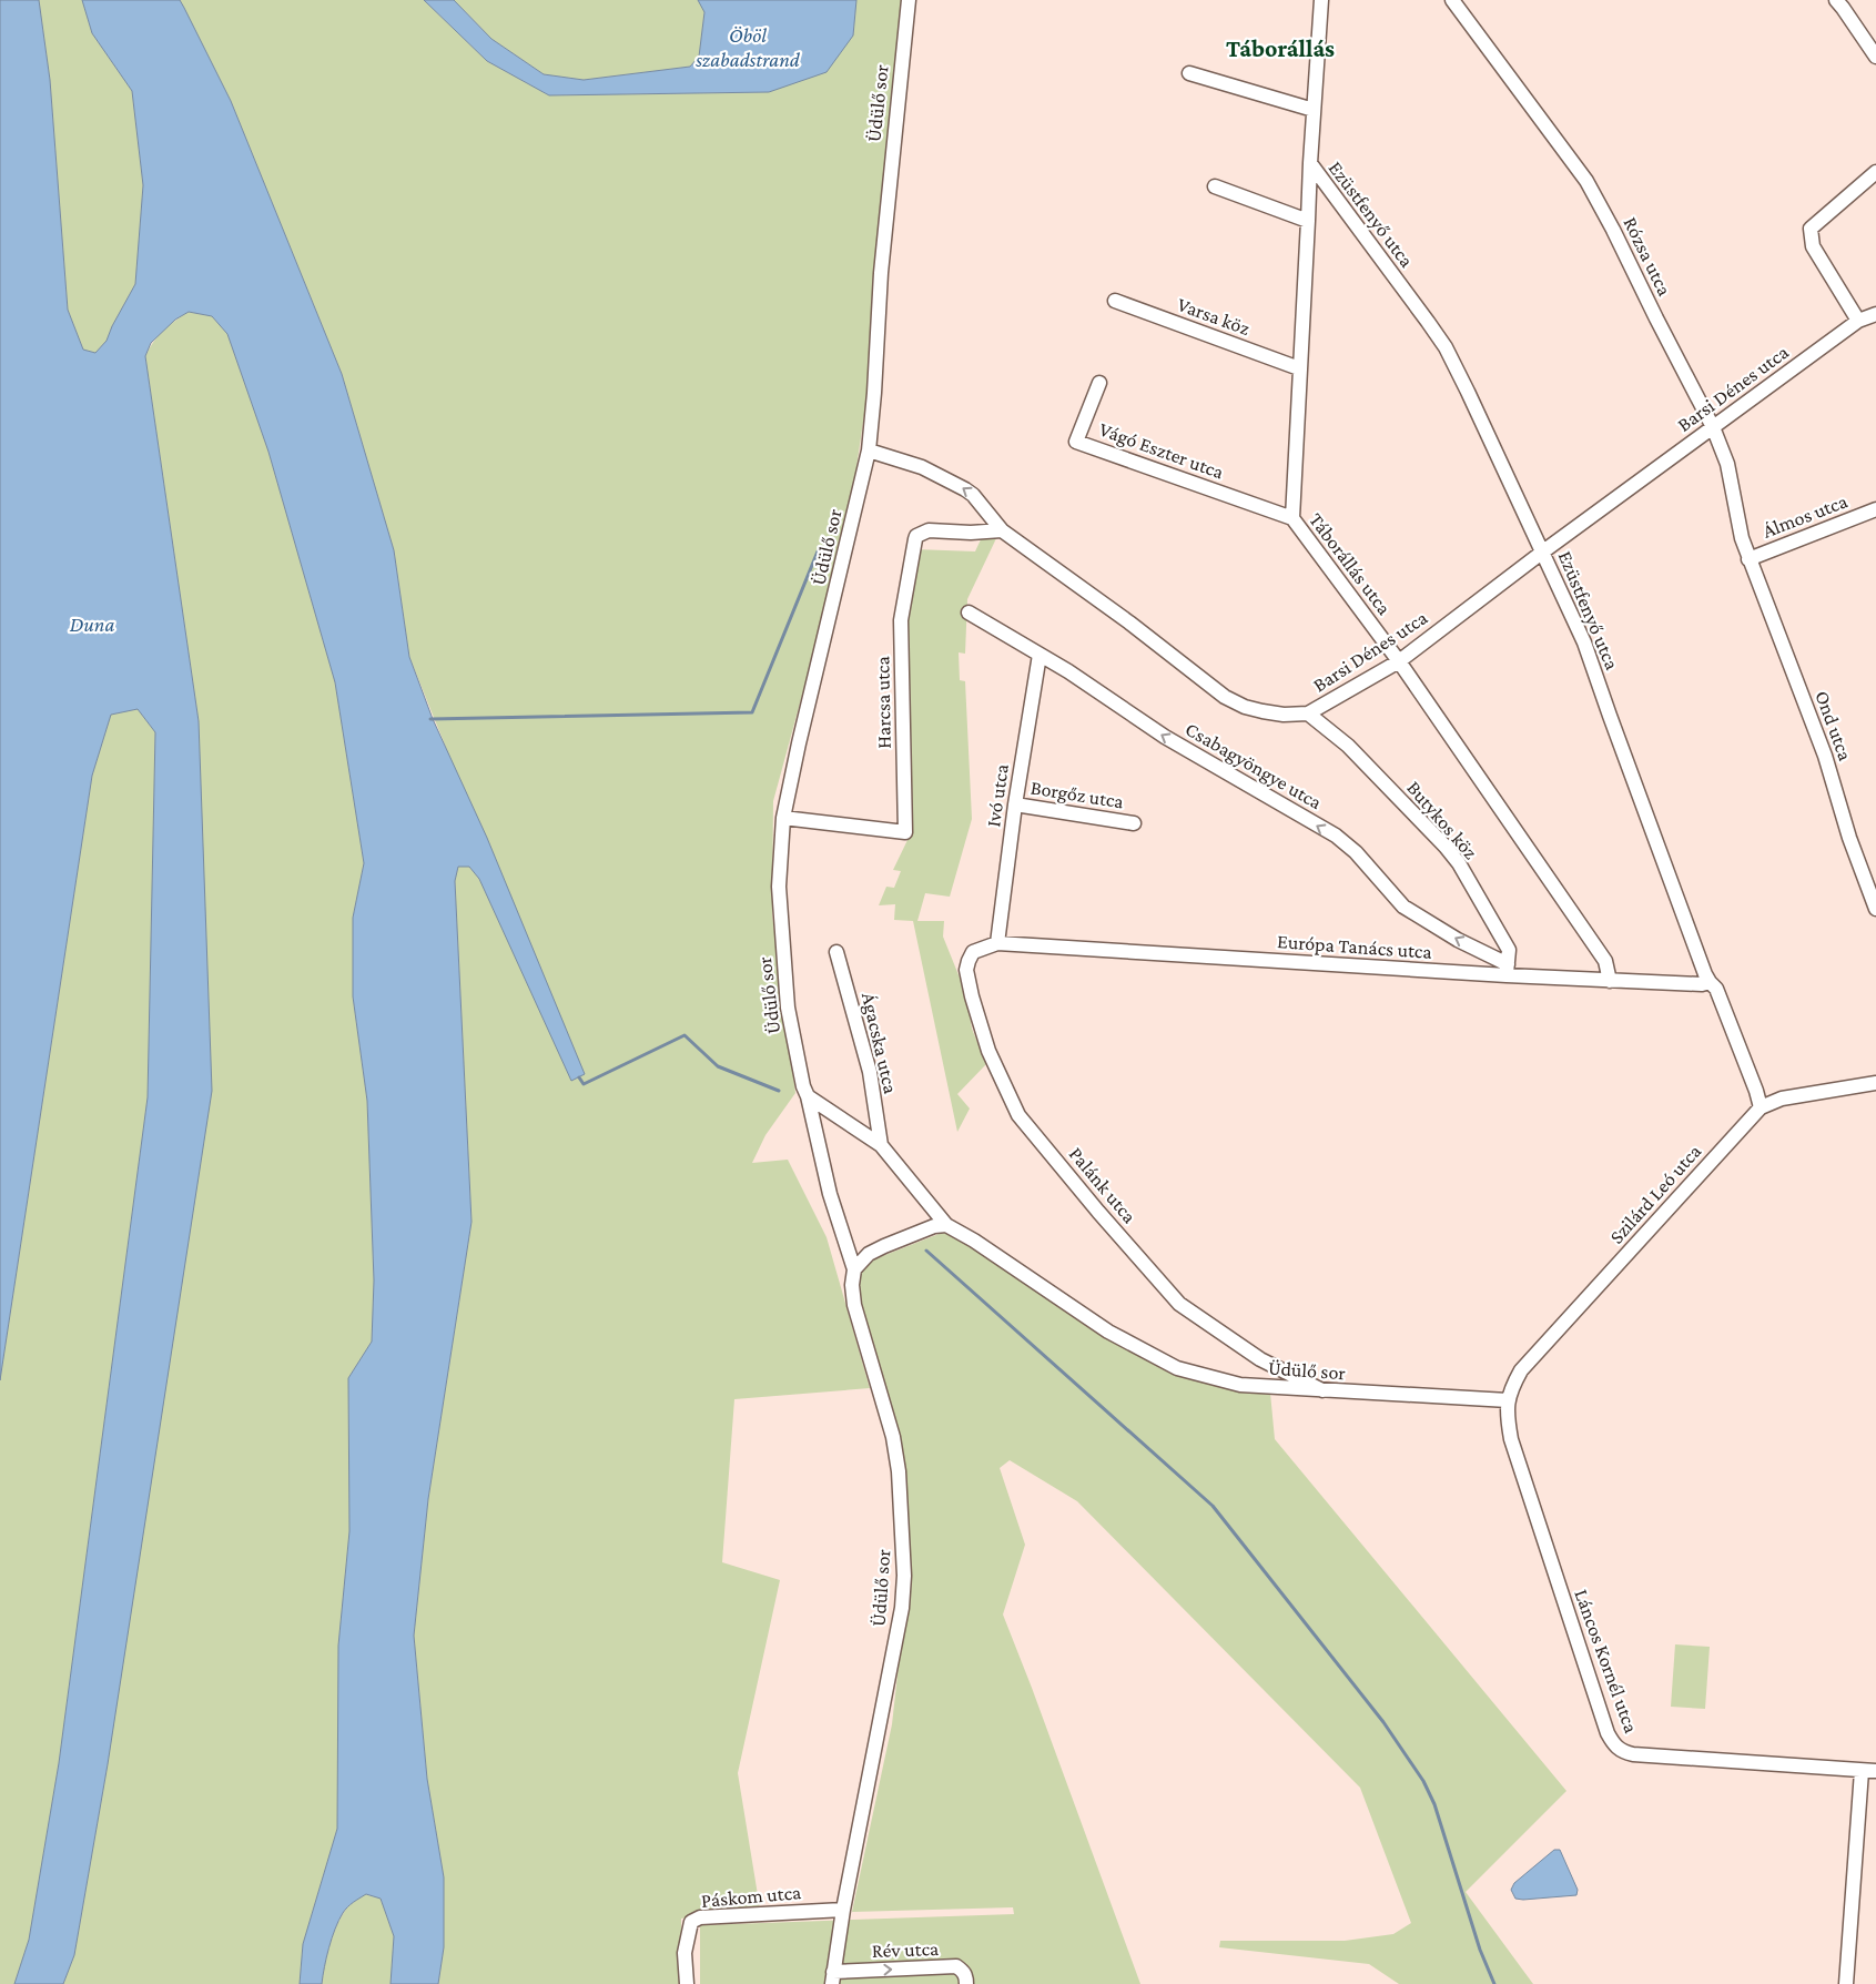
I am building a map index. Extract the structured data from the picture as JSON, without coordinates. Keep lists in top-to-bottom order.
{
  "streets": {
    "street": [
      "Üdülő sor",
      "Ezüstfenyő utca",
      "Rózsa utca",
      "Varsa köz",
      "Barsi Dénes utca",
      "Vágó Eszter utca",
      "Álmos utca",
      "Táborállás utca",
      "Harcsa utca",
      "Ond utca",
      "Csabagyöngye utca",
      "Borgőz utca",
      "Ivó utca",
      "Butykos köz",
      "Európa Tanács utca",
      "Ágacska utca",
      "Palánk utca",
      "Szilárd Leó utca",
      "Láncos Kornél utca",
      "Páskom utca",
      "Rév utca"
    ]
  },
  "crossings": [
    ["Üdülő sor", "Barsi Dénes utca"],
    ["Üdülő sor", "Harcsa utca"],
    ["Üdülő sor", "Ágacska utca"],
    ["Üdülő sor", "Palánk utca"],
    ["Üdülő sor", "Szilárd Leó utca"],
    ["Üdülő sor", "Láncos Kornél utca"],
    ["Üdülő sor", "Páskom utca"],
    ["Üdülő sor", "Rév utca"],
    ["Ezüstfenyő utca", "Barsi Dénes utca"],
    ["Ezüstfenyő utca", "Táborállás utca"],
    ["Ezüstfenyő utca", "Európa Tanács utca"],
    ["Ezüstfenyő utca", "Szilárd Leó utca"],
    ["Rózsa utca", "Barsi Dénes utca"],
    ["Rózsa utca", "Álmos utca"],
    ["Rózsa utca", "Ond utca"],
    ["Varsa köz", "Táborállás utca"],
    ["Barsi Dénes utca", "Táborállás utca"],
    ["Barsi Dénes utca", "Harcsa utca"],
    ["Barsi Dénes utca", "Butykos köz"],
    ["Vágó Eszter utca", "Táborállás utca"],
    ["Álmos utca", "Ond utca"],
    ["Táborállás utca", "Európa Tanács utca"],
    ["Csabagyöngye utca", "Ivó utca"],
    ["Csabagyöngye utca", "Butykos köz"],
    ["Csabagyöngye utca", "Európa Tanács utca"],
    ["Borgőz utca", "Ivó utca"],
    ["Ivó utca", "Európa Tanács utca"],
    ["Ivó utca", "Palánk utca"],
    ["Butykos köz", "Európa Tanács utca"],
    ["Európa Tanács utca", "Palánk utca"],
    ["Szilárd Leó utca", "Láncos Kornél utca"]
  ],
  "one_way": ["Csabagyöngye utca", "Rév utca"],
  "districts": ["Táborállás"],
  "water": ["Öböl szabadstrand", "Duna"]
}
